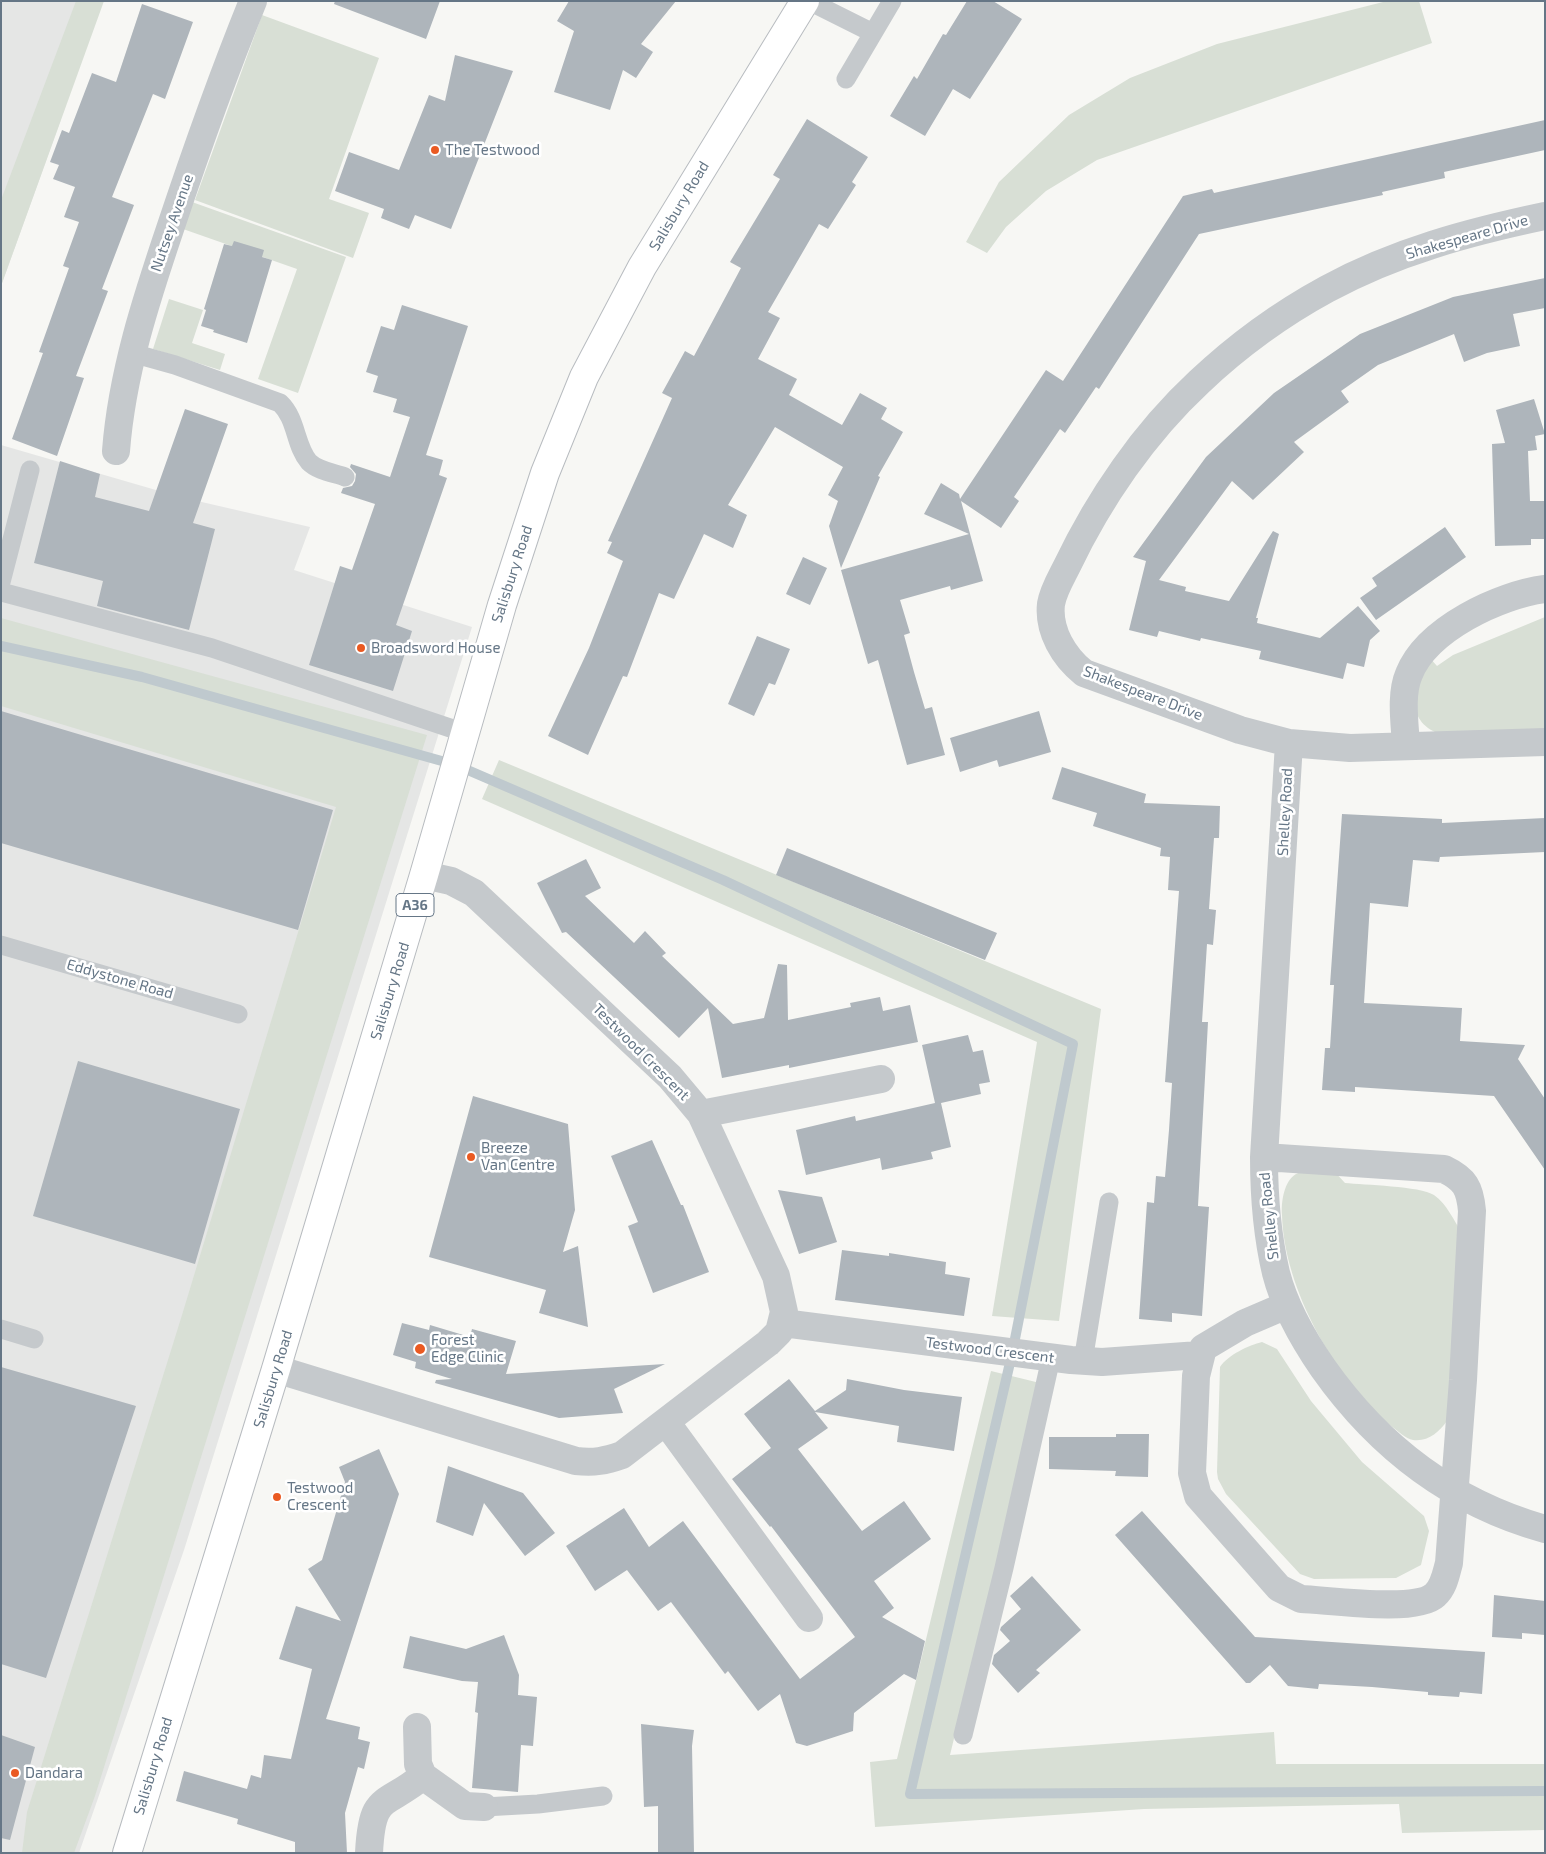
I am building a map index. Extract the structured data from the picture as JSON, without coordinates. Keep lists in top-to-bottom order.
{
  "streets": {
    "main road": ["Salisbury Road", "A36"],
    "street": [
      "Nutsey Avenue",
      "Shakespeare Drive",
      "Shelley Road",
      "Testwood Crescent"
    ],
    "lane": ["Eddystone Road"]
  },
  "crossings": [
    ["Salisbury Road", "Testwood Crescent"],
    ["Shakespeare Drive", "Shelley Road"]
  ],
  "places": [
    "The Testwood",
    "Broadsword House",
    "Breeze Van Centre",
    "Forest Edge Clinic",
    "Testwood Crescent",
    "Dandara"
  ]
}
